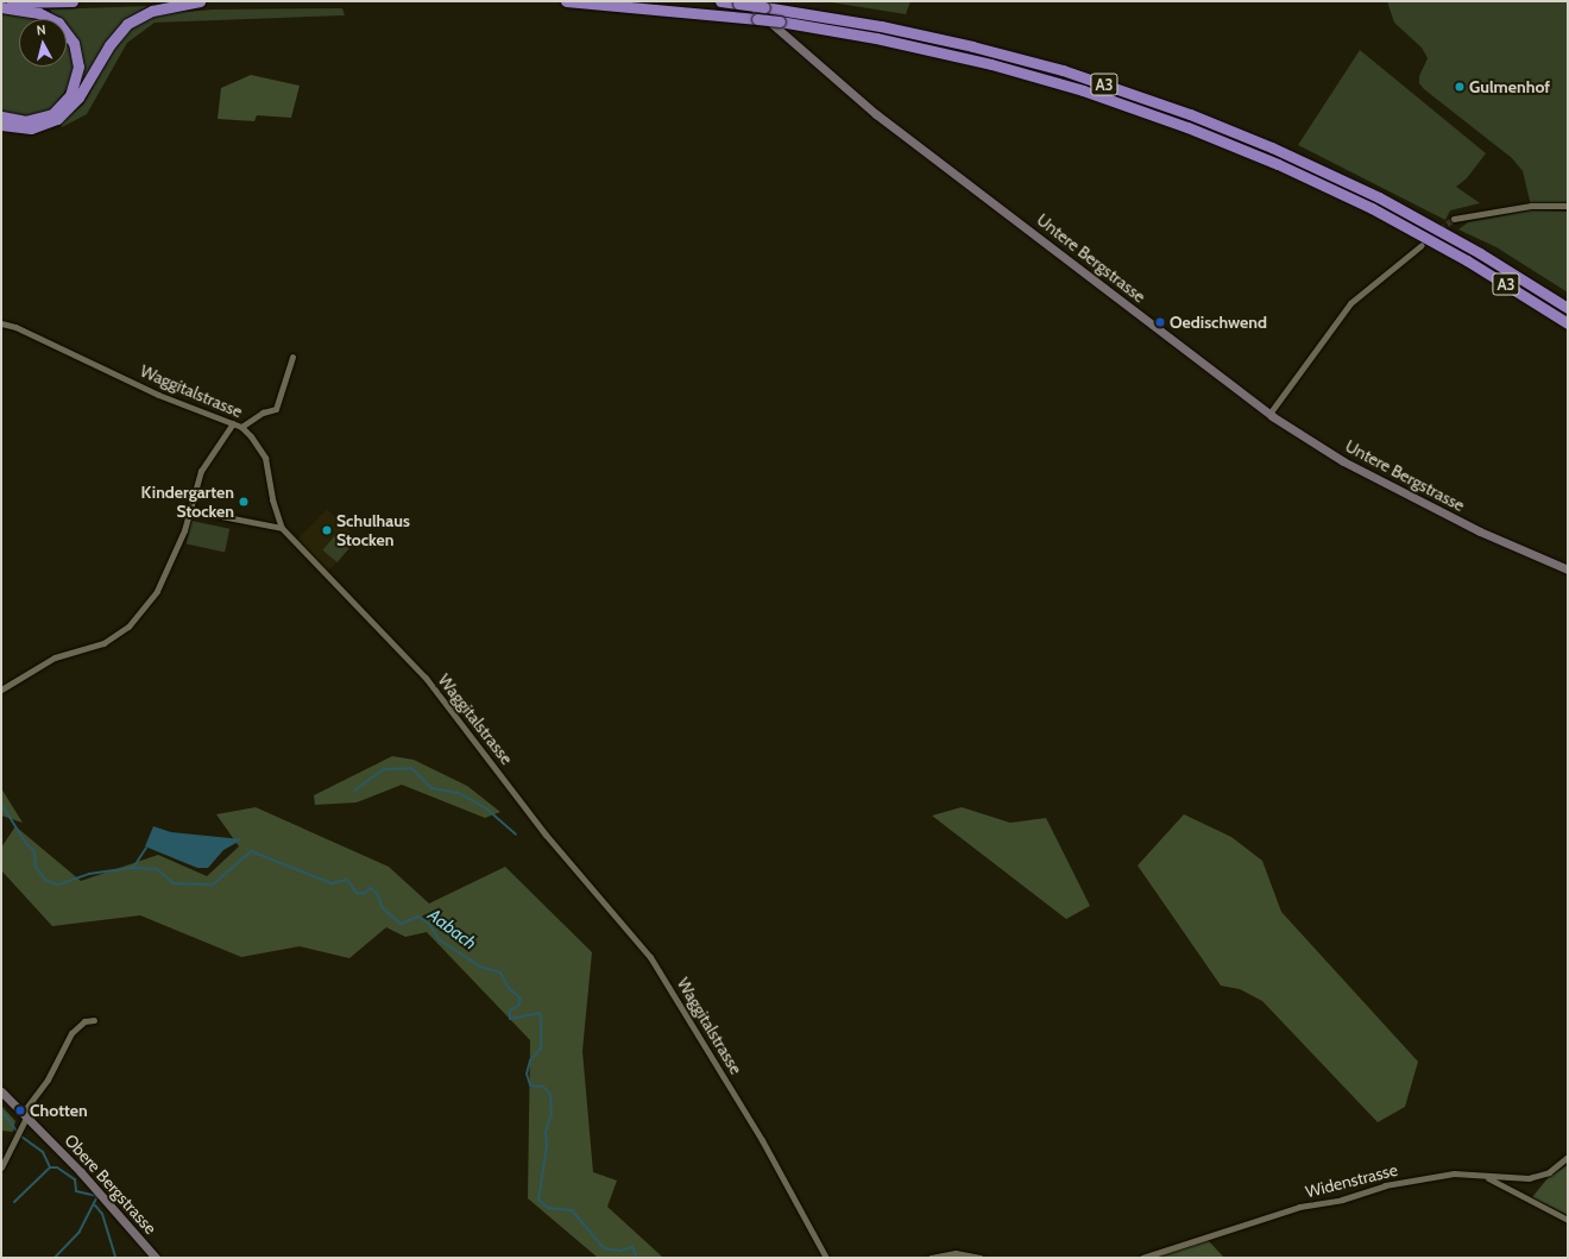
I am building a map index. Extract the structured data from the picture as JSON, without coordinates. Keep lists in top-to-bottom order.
{
  "streets": {
    "highway": ["A3"],
    "main road": ["Untere Bergstrasse", "Obere Bergstrasse"],
    "street": ["Waggitalstrasse", "Widenstrasse"]
  },
  "crossings": [
    ["A3", "Untere Bergstrasse"]
  ],
  "water": ["Aabach"],
  "places": [
    "Gulmenhof",
    "Oedischwend",
    "Kindergarten Stocken",
    "Schulhaus Stocken",
    "Chotten"
  ],
  "north": "top"
}
